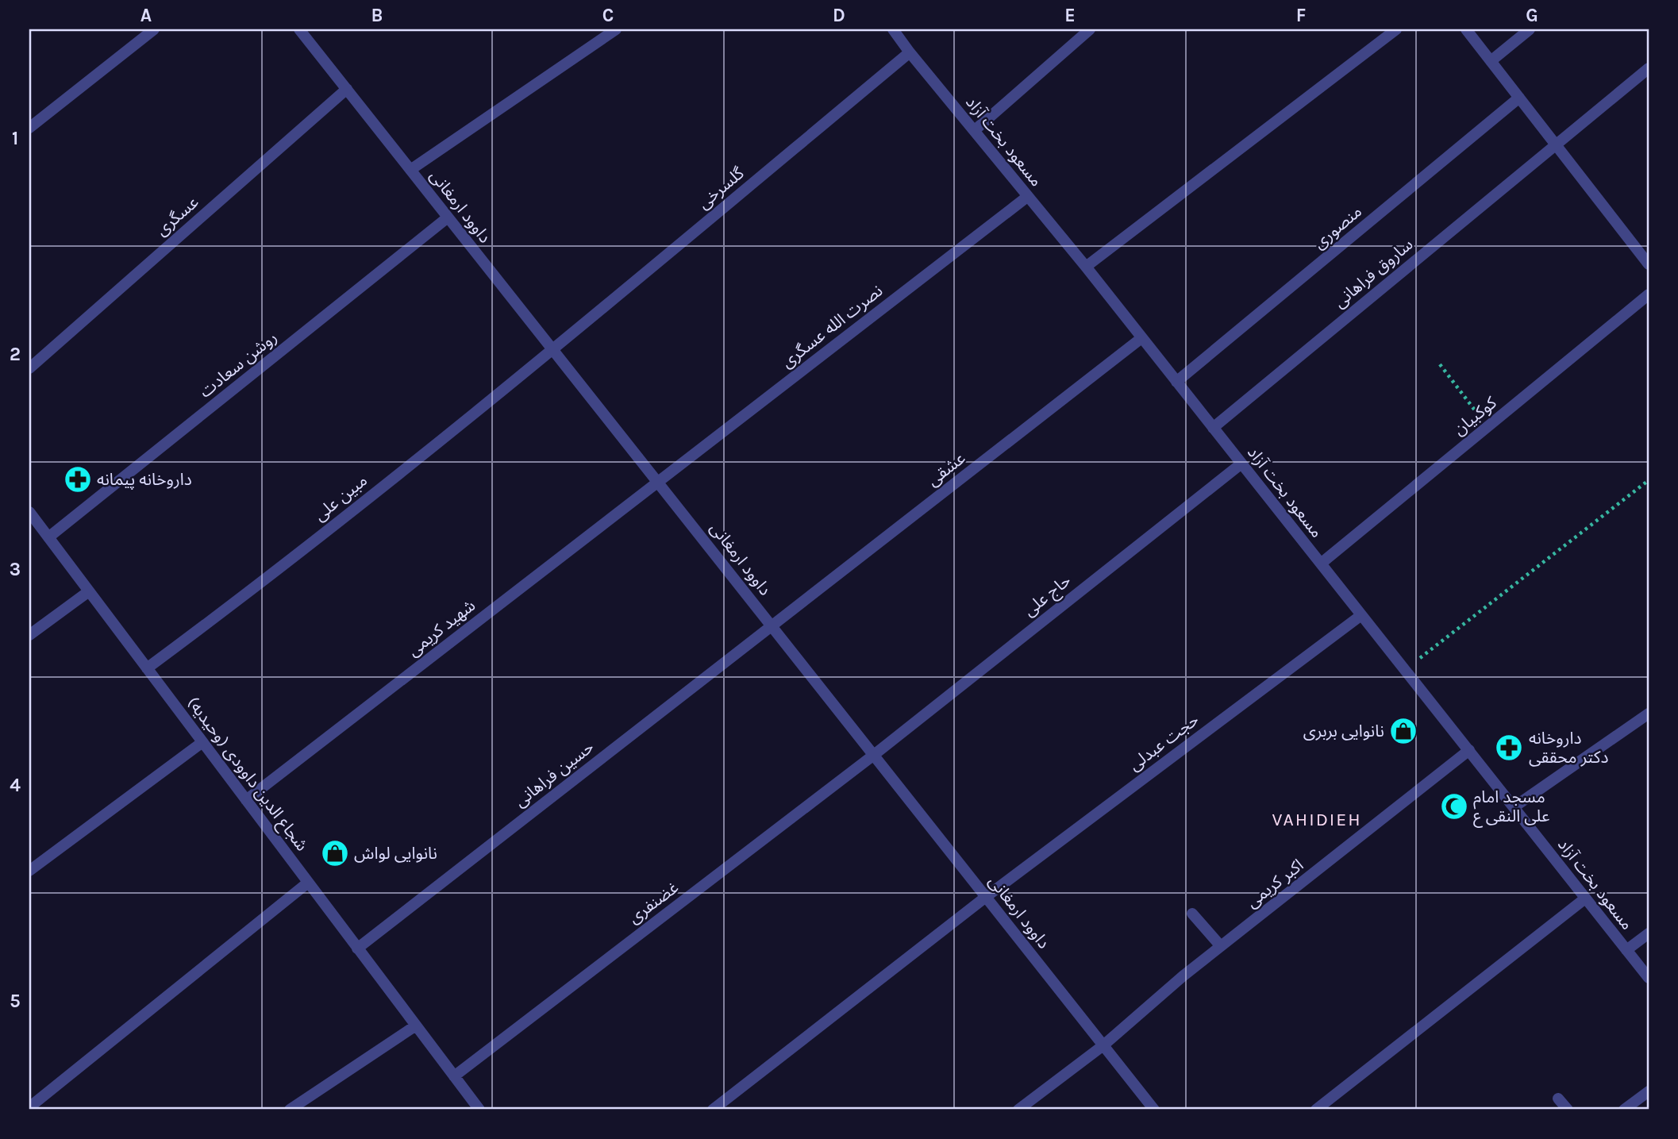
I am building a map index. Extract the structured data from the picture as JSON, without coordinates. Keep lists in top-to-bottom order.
{
  "streets": {
    "street": [
      "مسعود بخت آزاد",
      "گلسرخی",
      "داوود ارمغانی",
      "عسگری",
      "منصوری",
      "ساروق فراهانی",
      "نصرت الله عسگری",
      "روشن سعادت",
      "کوکبیان",
      "عشقی",
      "مبین علی",
      "حاج علی",
      "شهید کریمی",
      "حجت عبدلی",
      "شجاع الدین داوودی (وحیدیه)",
      "حسین فراهانی",
      "اکبر کریمی",
      "غضنفری"
    ]
  },
  "crossings": [
    ["مسعود بخت آزاد", "گلسرخی"],
    ["مسعود بخت آزاد", "منصوری"],
    ["مسعود بخت آزاد", "ساروق فراهانی"],
    ["مسعود بخت آزاد", "نصرت الله عسگری"],
    ["مسعود بخت آزاد", "کوکبیان"],
    ["مسعود بخت آزاد", "عشقی"],
    ["مسعود بخت آزاد", "حاج علی"],
    ["مسعود بخت آزاد", "حجت عبدلی"],
    ["مسعود بخت آزاد", "اکبر کریمی"],
    ["گلسرخی", "داوود ارمغانی"],
    ["گلسرخی", "مبین علی"],
    ["داوود ارمغانی", "عسگری"],
    ["داوود ارمغانی", "نصرت الله عسگری"],
    ["داوود ارمغانی", "روشن سعادت"],
    ["داوود ارمغانی", "عشقی"],
    ["داوود ارمغانی", "مبین علی"],
    ["داوود ارمغانی", "حاج علی"],
    ["داوود ارمغانی", "شهید کریمی"],
    ["داوود ارمغانی", "حجت عبدلی"],
    ["داوود ارمغانی", "حسین فراهانی"],
    ["داوود ارمغانی", "اکبر کریمی"],
    ["داوود ارمغانی", "غضنفری"],
    ["نصرت الله عسگری", "شهید کریمی"],
    ["روشن سعادت", "شجاع الدین داوودی (وحیدیه)"],
    ["عشقی", "حسین فراهانی"],
    ["مبین علی", "شجاع الدین داوودی (وحیدیه)"],
    ["حاج علی", "غضنفری"],
    ["شهید کریمی", "شجاع الدین داوودی (وحیدیه)"],
    ["شجاع الدین داوودی (وحیدیه)", "حسین فراهانی"],
    ["شجاع الدین داوودی (وحیدیه)", "غضنفری"]
  ],
  "districts": ["VAHIDIEH"],
  "places": {
    "pharmacy": ["داروخانه پیمانه", "داروخانه دکتر محققی"],
    "shop": ["نانوایی بربری", "نانوایی لواش"],
    "mosque": ["مسجد امام علی النقی ع"]
  },
  "grid": {
    "columns": [
      "A",
      "B",
      "C",
      "D",
      "E",
      "F",
      "G"
    ],
    "rows": [
      "1",
      "2",
      "3",
      "4",
      "5"
    ]
  }
}
